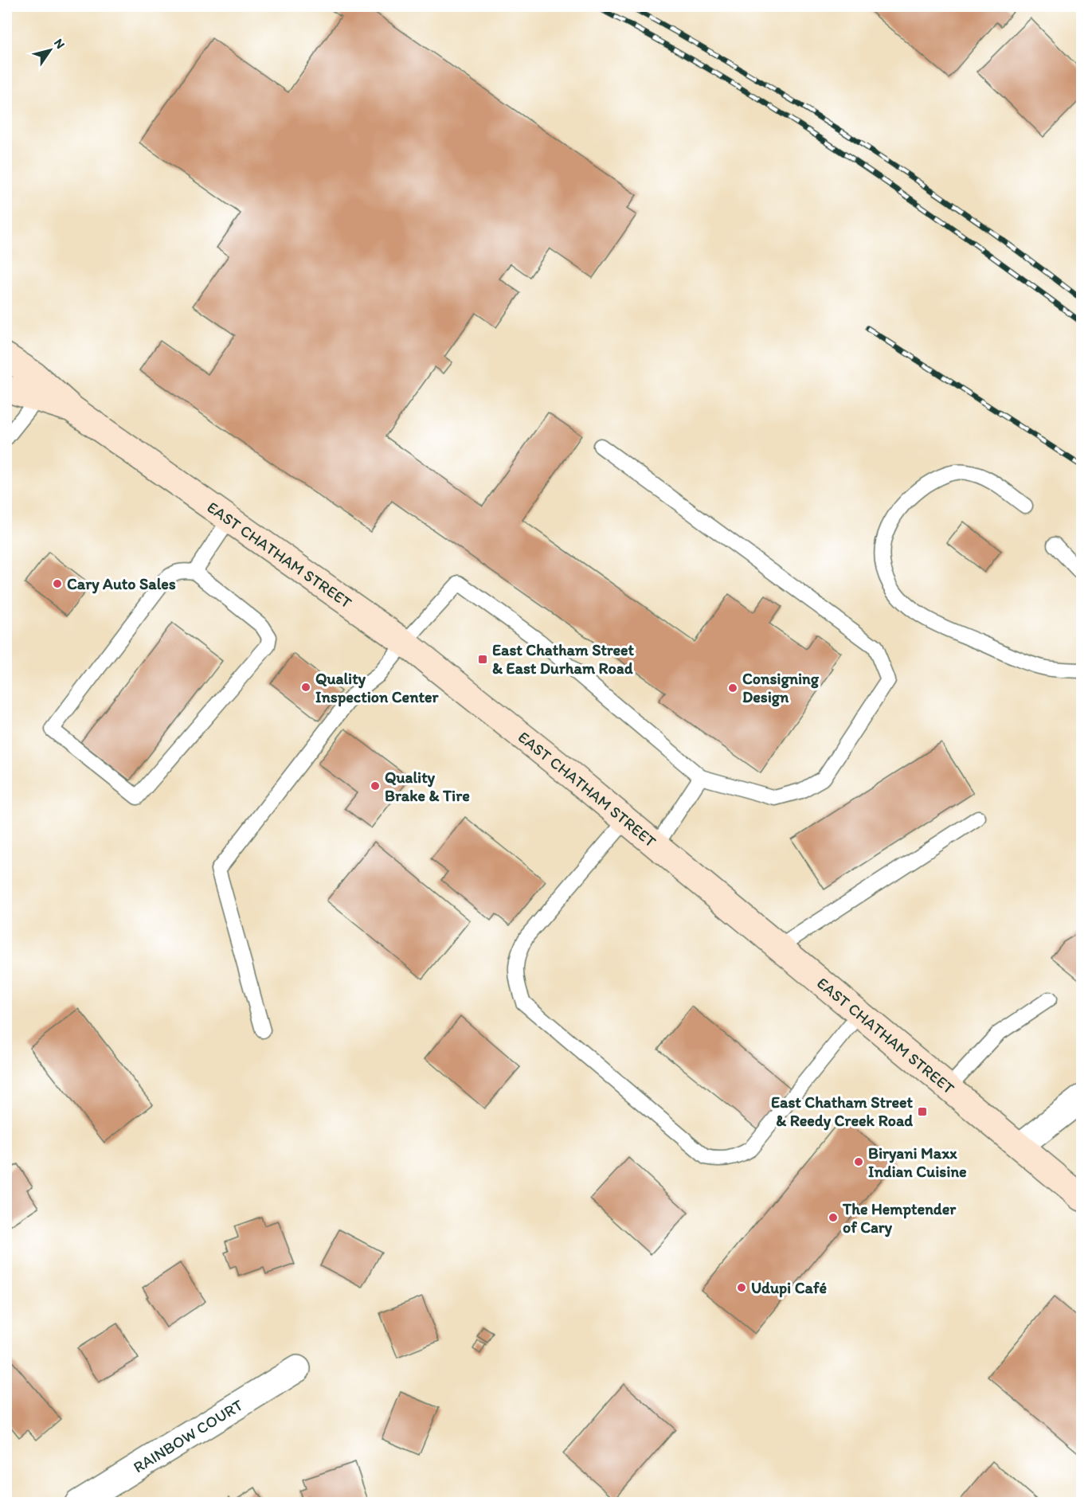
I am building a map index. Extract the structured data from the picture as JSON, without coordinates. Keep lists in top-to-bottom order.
{
  "streets": {
    "main road": ["EAST CHATHAM STREET"],
    "street": ["RAINBOW COURT"]
  },
  "places": {
    "other": [
      "Cary Auto Sales",
      "Quality Inspection Center",
      "Consigning Design",
      "Quality Brake & Tire",
      "Biryani Maxx Indian Cuisine",
      "The Hemptender of Cary",
      "Udupi Café"
    ],
    "transit": ["East Chatham Street & East Durham Road", "East Chatham Street & Reedy Creek Road"]
  },
  "north": "top right"
}
